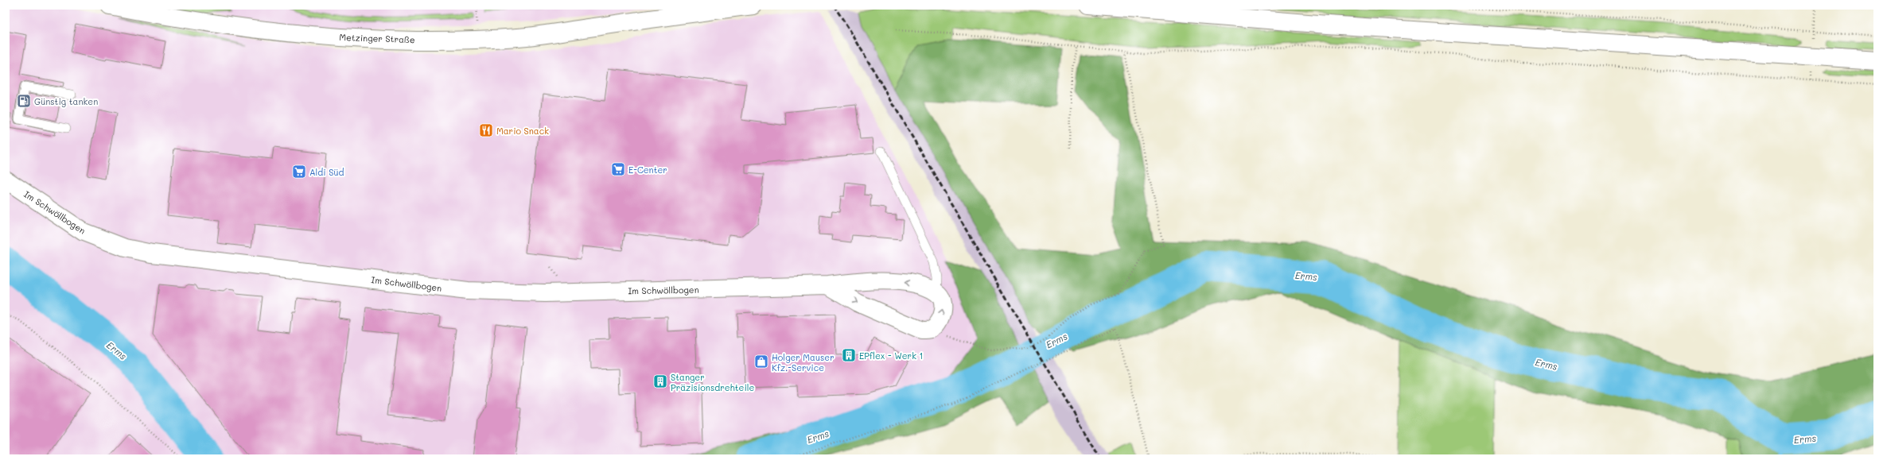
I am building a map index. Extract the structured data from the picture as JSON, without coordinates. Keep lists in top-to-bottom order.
{
  "streets": {
    "street": ["Metzinger Straße", "Im Schwöllbogen"]
  },
  "water": ["Erms"],
  "places": {
    "fuel station": ["Günstig tanken"],
    "restaurant": ["Mario Snack"],
    "supermarket": ["E-Center", "Aldi Süd"],
    "building": ["EPflex - Werk 1", "Stanger Präzisionsdrehteile"],
    "shop": ["Holger Mauser Kfz.-Service"]
  }
}
